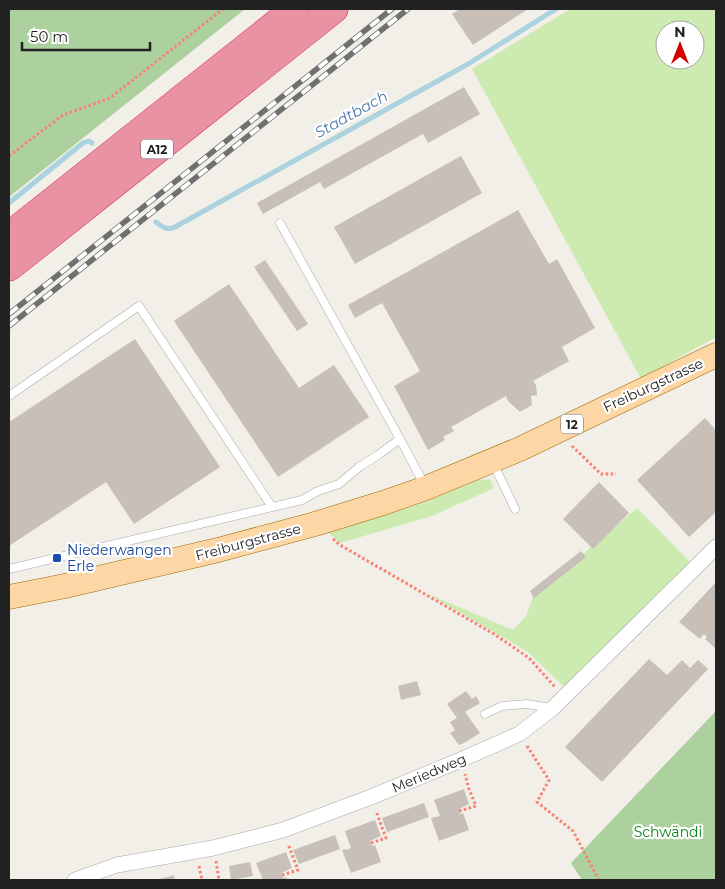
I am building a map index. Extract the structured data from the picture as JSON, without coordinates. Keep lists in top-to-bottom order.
{
  "streets": {
    "highway": ["A12"],
    "main road": ["Freiburgstrasse", "12"],
    "street": ["Meriedweg"]
  },
  "water": ["Stadtbach"],
  "parks": ["Schwändi"],
  "places": {
    "transit": ["Niederwangen Erle"]
  },
  "scale_bar": "50 m",
  "north": "top"
}
